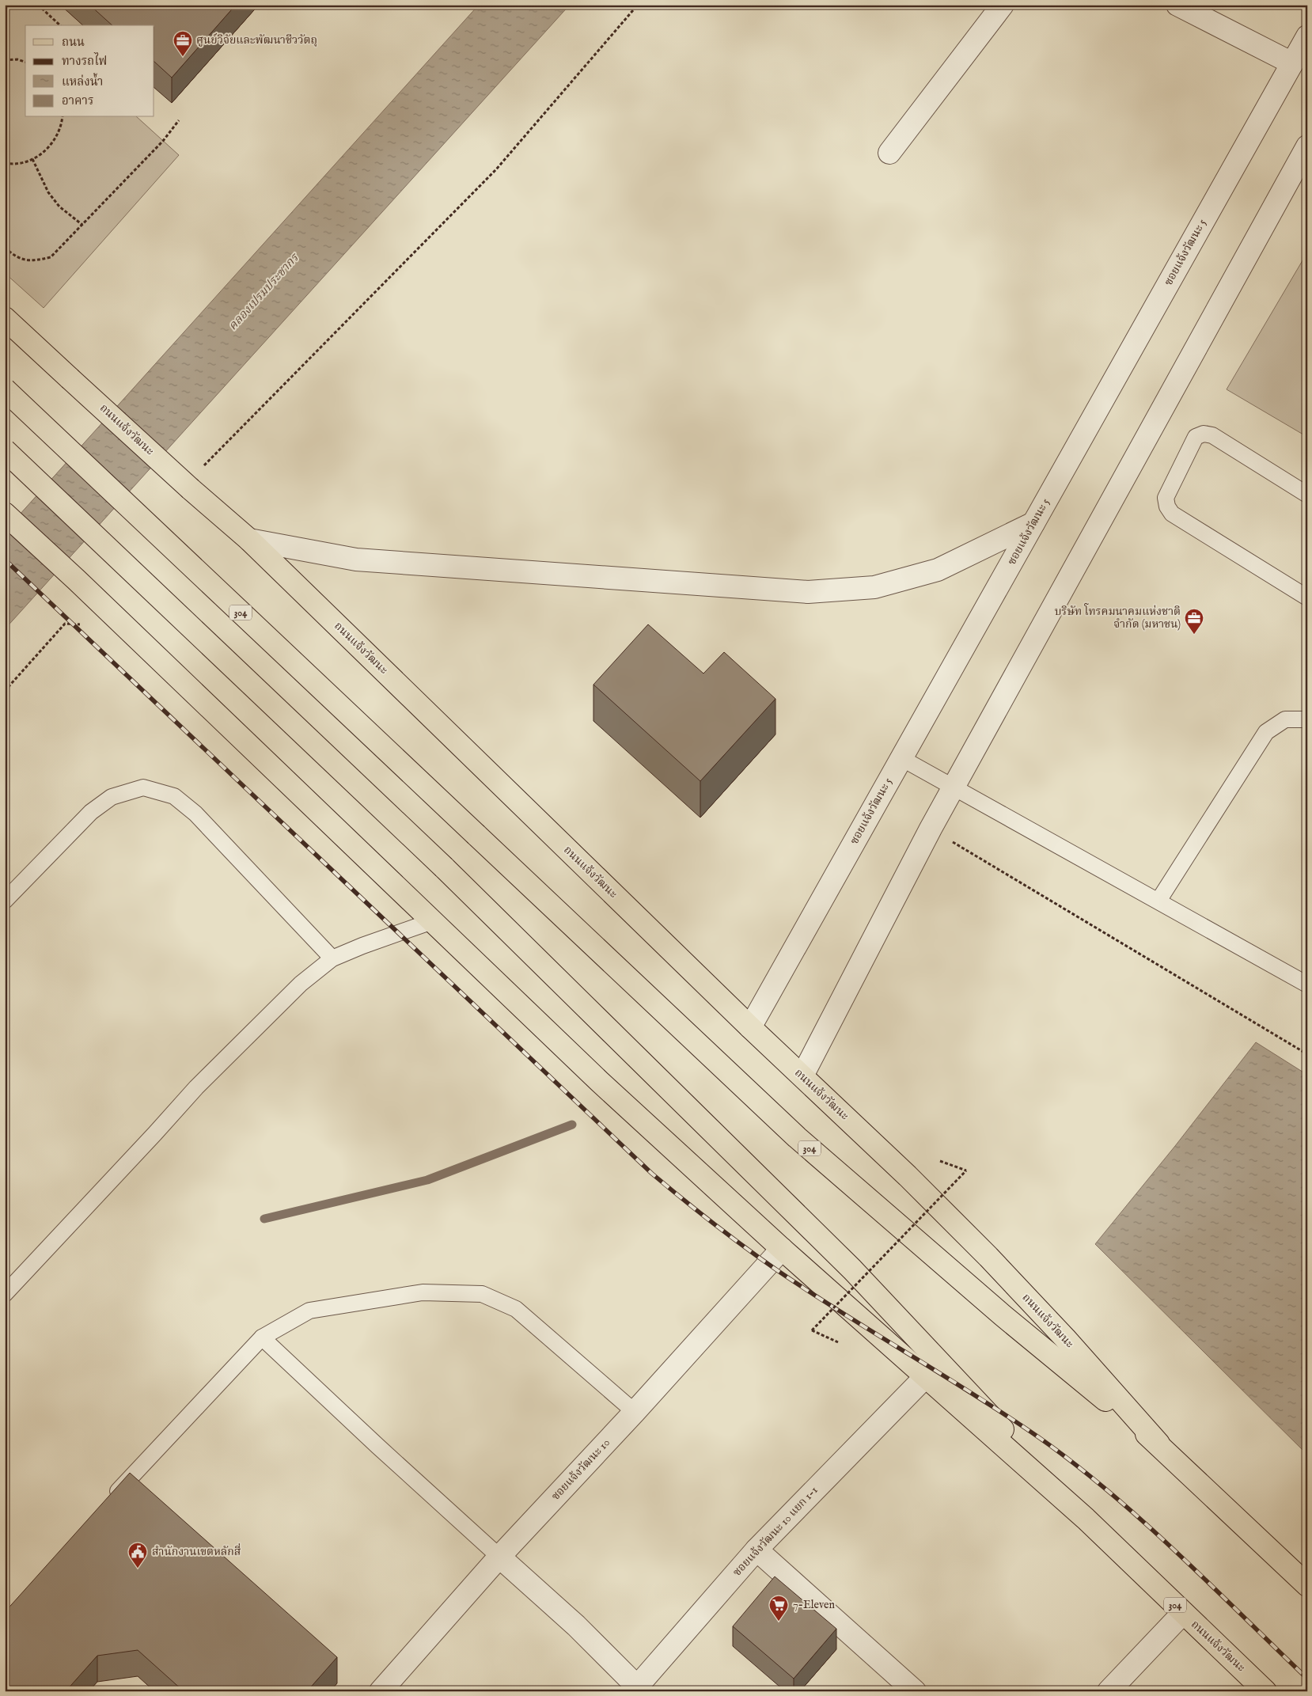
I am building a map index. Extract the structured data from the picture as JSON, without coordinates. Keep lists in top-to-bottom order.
{
  "streets": {
    "main road": ["ถนนแจ้งวัฒนะ", "304"],
    "street": ["ซอยแจ้งวัฒนะ 5", "ซอยแจ้งวัฒนะ 10", "ซอยแจ้งวัฒนะ 10 แยก 1-1"]
  },
  "crossings": [
    ["ซอยแจ้งวัฒนะ 5", "ถนนแจ้งวัฒนะ"],
    ["ถนนแจ้งวัฒนะ", "ซอยแจ้งวัฒนะ 10"],
    ["ถนนแจ้งวัฒนะ", "ซอยแจ้งวัฒนะ 10 แยก 1-1"]
  ],
  "water": ["คลองเปรมประชากร"],
  "places": {
    "office": ["ศูนย์วิจัยและพัฒนาชีววัตถุ", "บริษัท โทรคมนาคมแห่งชาติ จำกัด (มหาชน)"],
    "public building": ["สำนักงานเขตหลักสี่"],
    "supermarket": ["7-Eleven"]
  },
  "legend": [
    "ถนน",
    "ทางรถไฟ",
    "แหล่งน้ำ",
    "อาคาร"
  ]
}
